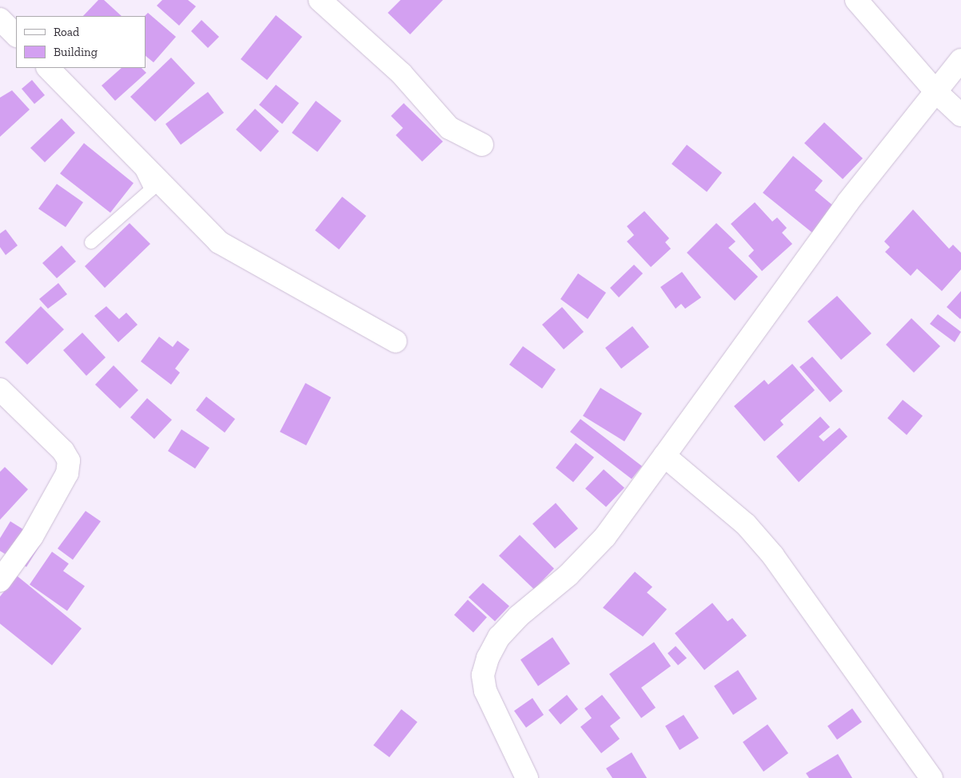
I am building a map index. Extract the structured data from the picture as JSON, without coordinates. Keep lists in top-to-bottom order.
{
  "legend": ["Road", "Building"]
}
